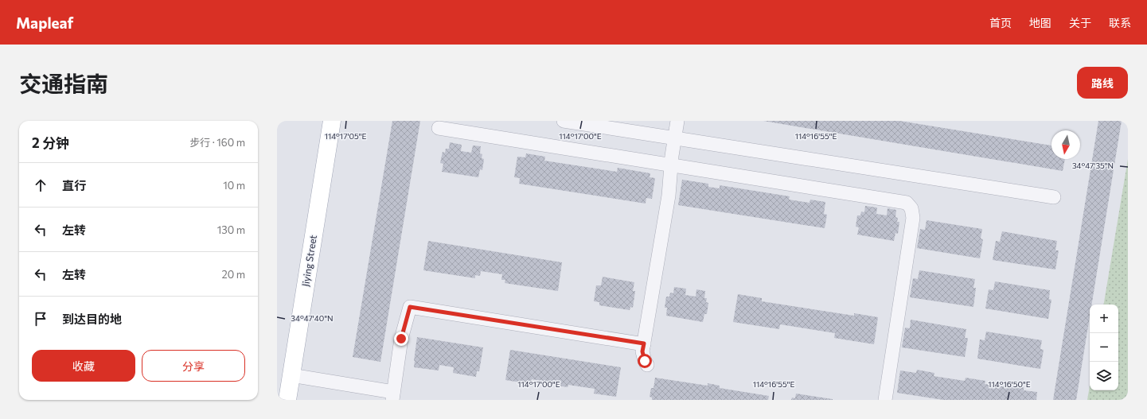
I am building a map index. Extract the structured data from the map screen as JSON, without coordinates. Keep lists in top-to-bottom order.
{
  "streets": {
    "main road": ["Jiying Street"]
  },
  "north": "bottom",
  "page": {
    "header": "Mapleaf",
    "nav": [
      "首页",
      "地图",
      "关于",
      "联系"
    ],
    "title": "交通指南",
    "buttons": [
      "路线",
      ["收藏", "分享"]
    ],
    "heading": ["2 分钟", "步行 · 160 m"],
    "list": [
      ["直行", "10 m"],
      ["左转", "130 m"],
      ["左转", "20 m"],
      "到达目的地"
    ],
    "map_buttons": ["+", "−"]
  },
  "coordinates": [
    "114°17'05\"E",
    "114°17'00\"E",
    "114°16'55\"E",
    "34°47'35\"N",
    "34°47'40\"N",
    "114°16'50\"E"
  ]
}
